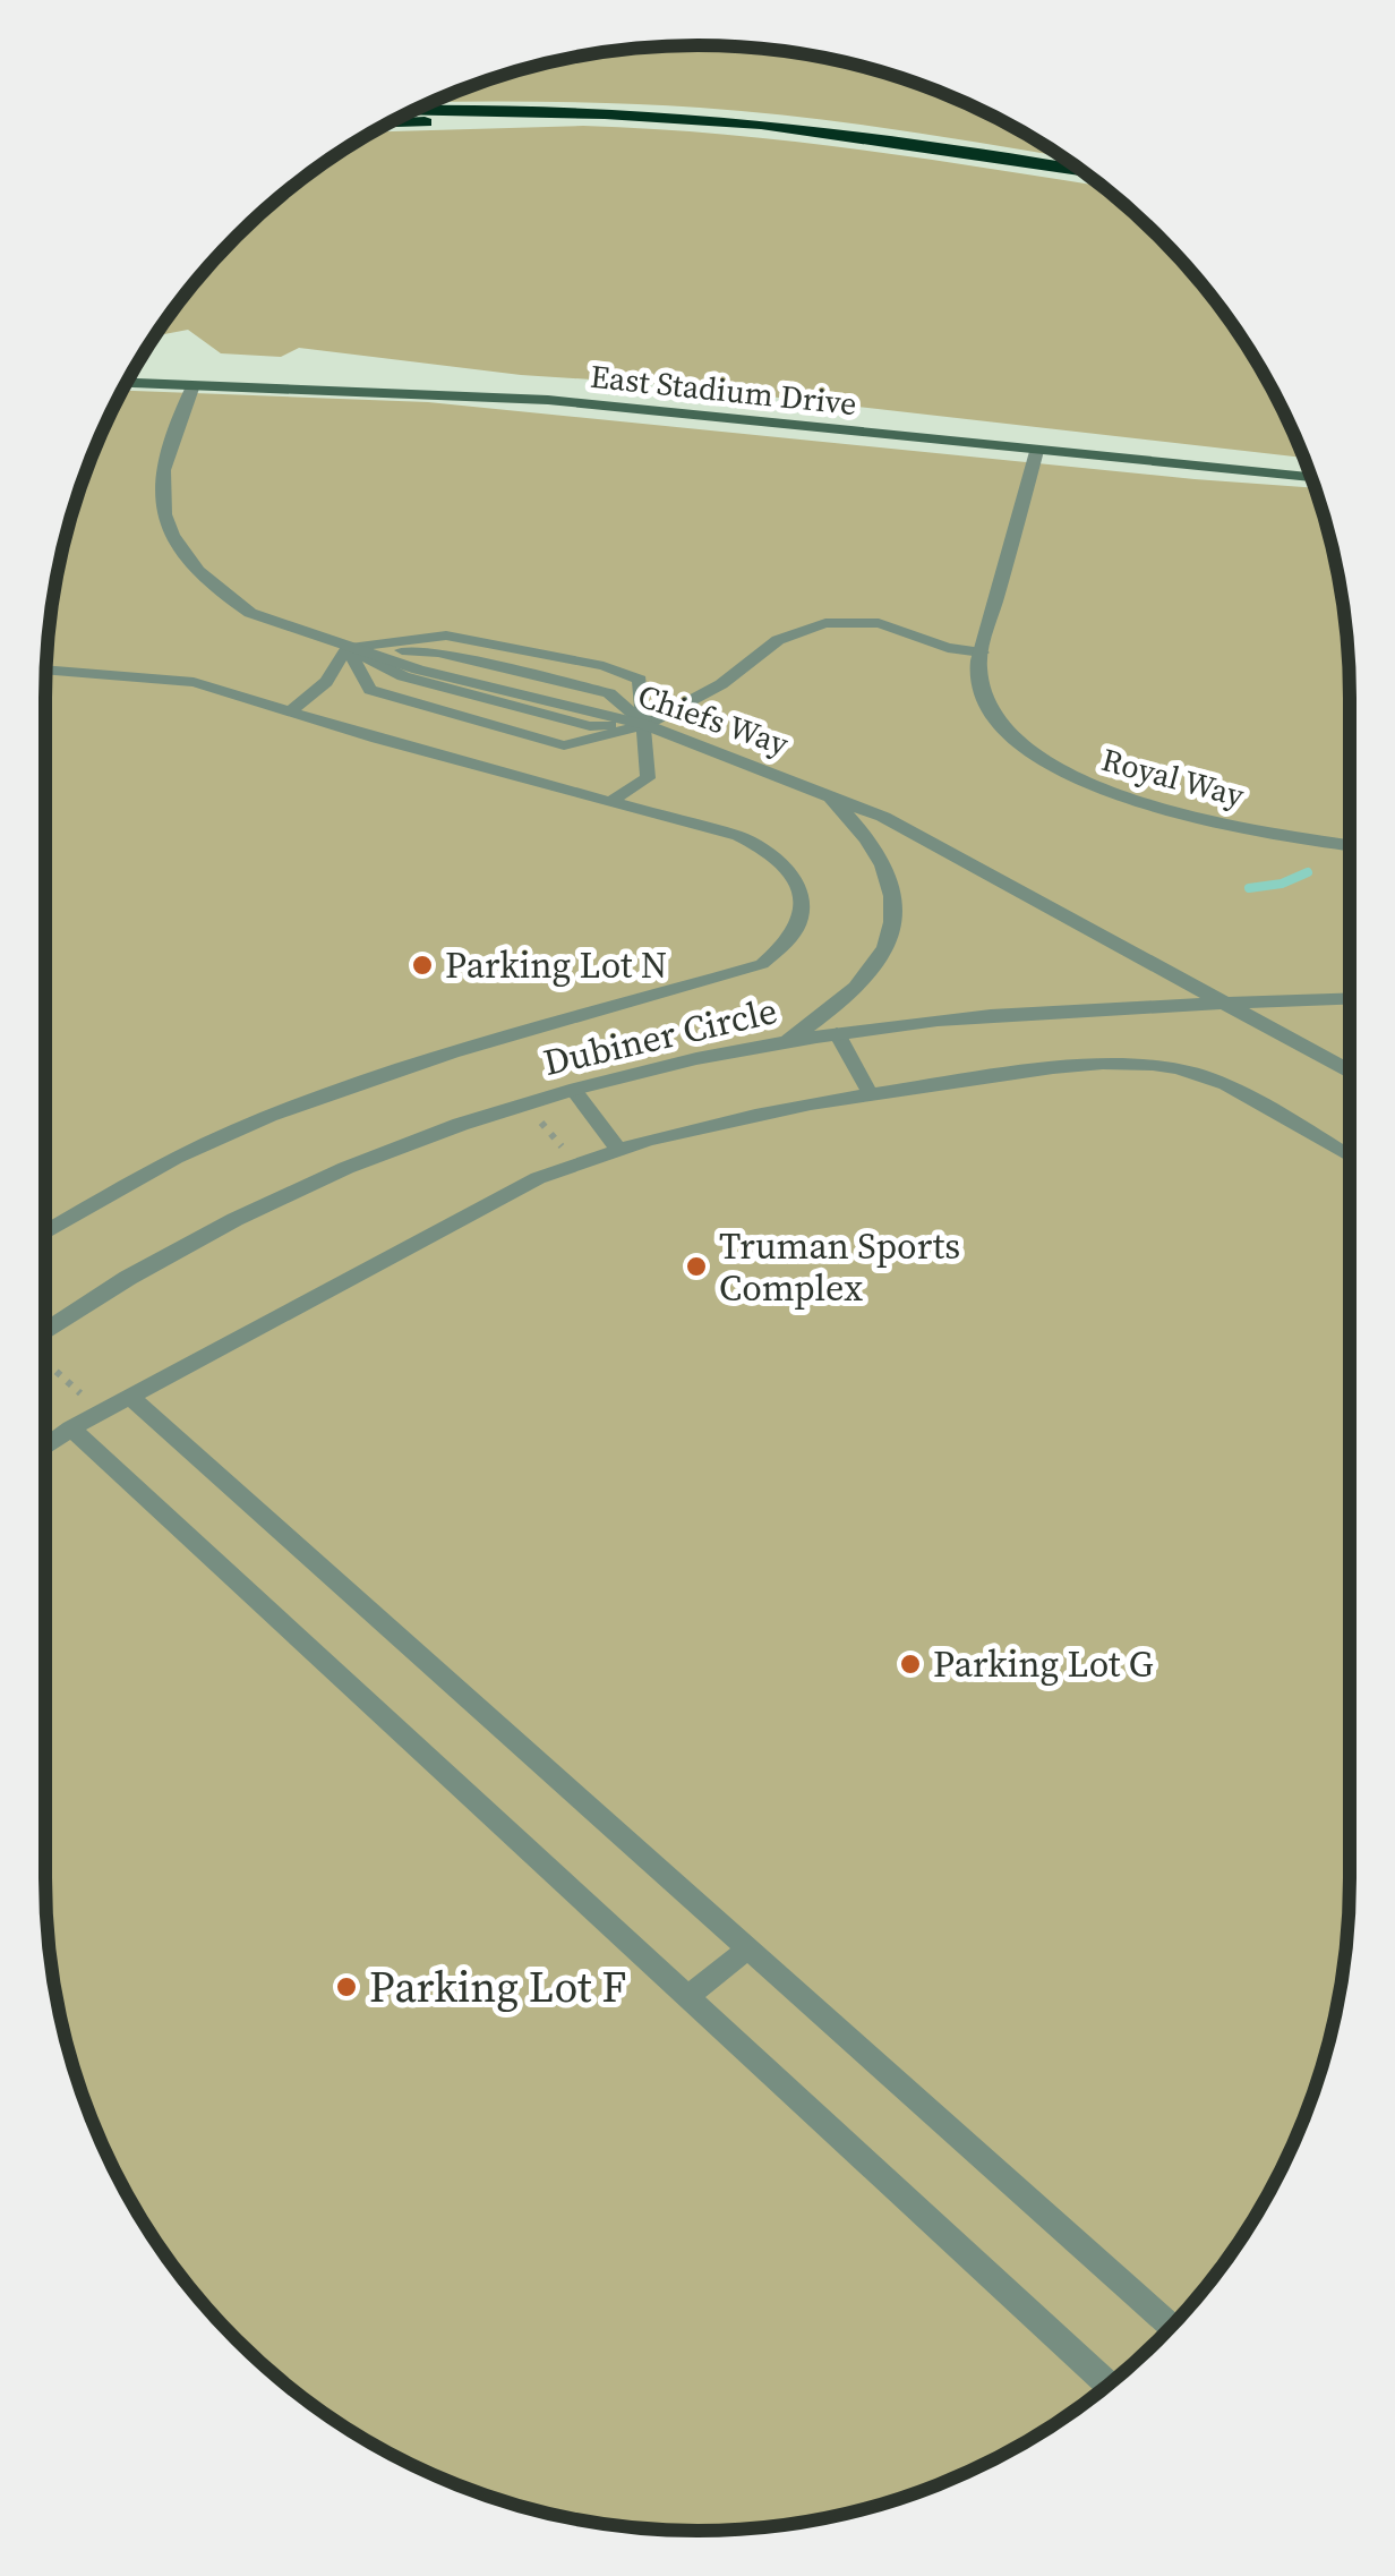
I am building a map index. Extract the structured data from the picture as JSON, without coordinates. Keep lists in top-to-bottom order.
{
  "streets": {
    "main road": ["East Stadium Drive"],
    "street": ["Chiefs Way", "Royal Way", "Dubiner Circle"]
  },
  "crossings": [
    ["East Stadium Drive", "Chiefs Way"],
    ["East Stadium Drive", "Royal Way"],
    ["Chiefs Way", "Dubiner Circle"]
  ],
  "places": [
    "Parking Lot N",
    "Truman Sports Complex",
    "Parking Lot G",
    "Parking Lot F"
  ]
}
